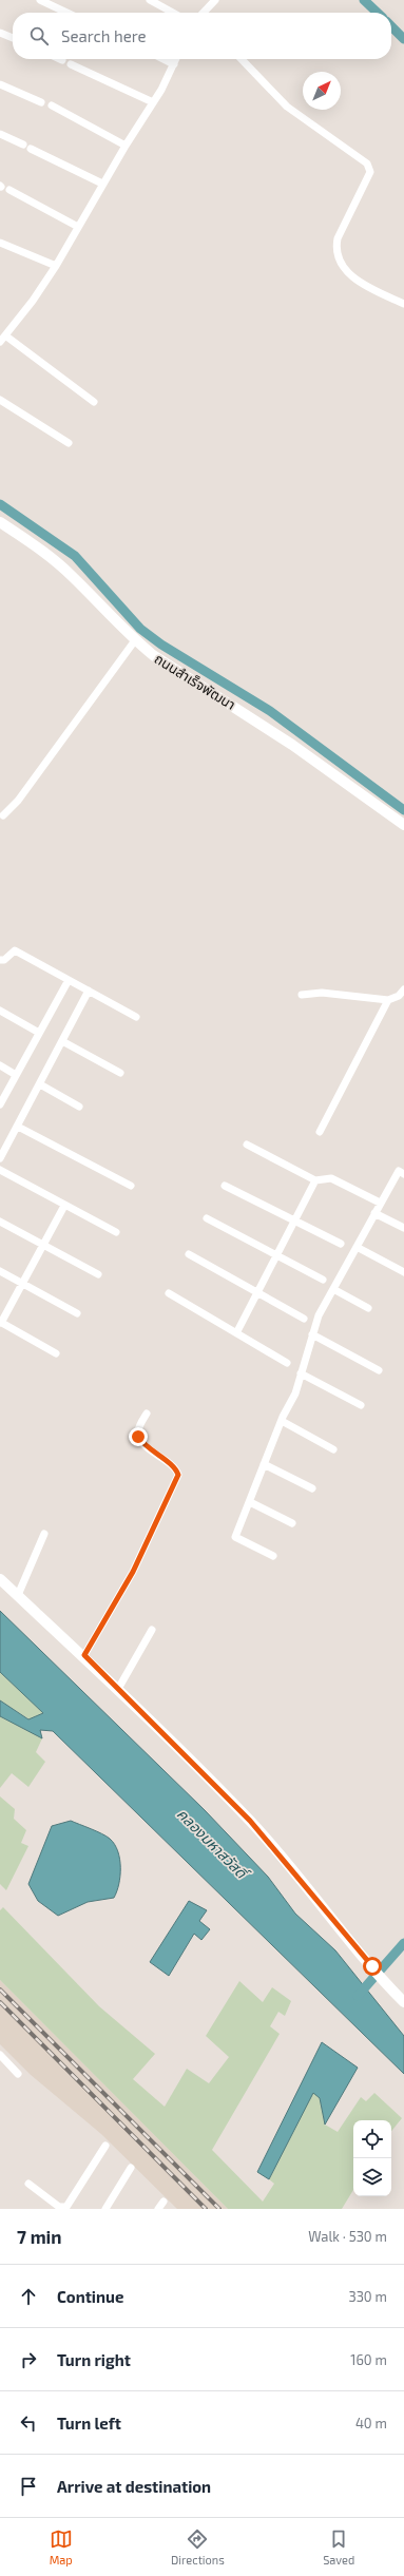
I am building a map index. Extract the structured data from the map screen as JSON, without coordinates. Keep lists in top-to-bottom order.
{
  "streets": {
    "street": ["ถนนสำเร็จพัฒนา"]
  },
  "water": ["คลองมหาสวัสดิ์"],
  "north": "top right",
  "page": {
    "search": "Search here",
    "heading": ["7 min", "Walk · 530 m"],
    "list": [
      ["Continue", "330 m"],
      ["Turn right", "160 m"],
      ["Turn left", "40 m"],
      "Arrive at destination"
    ],
    "nav": ["Map", "Directions", "Saved"]
  }
}
